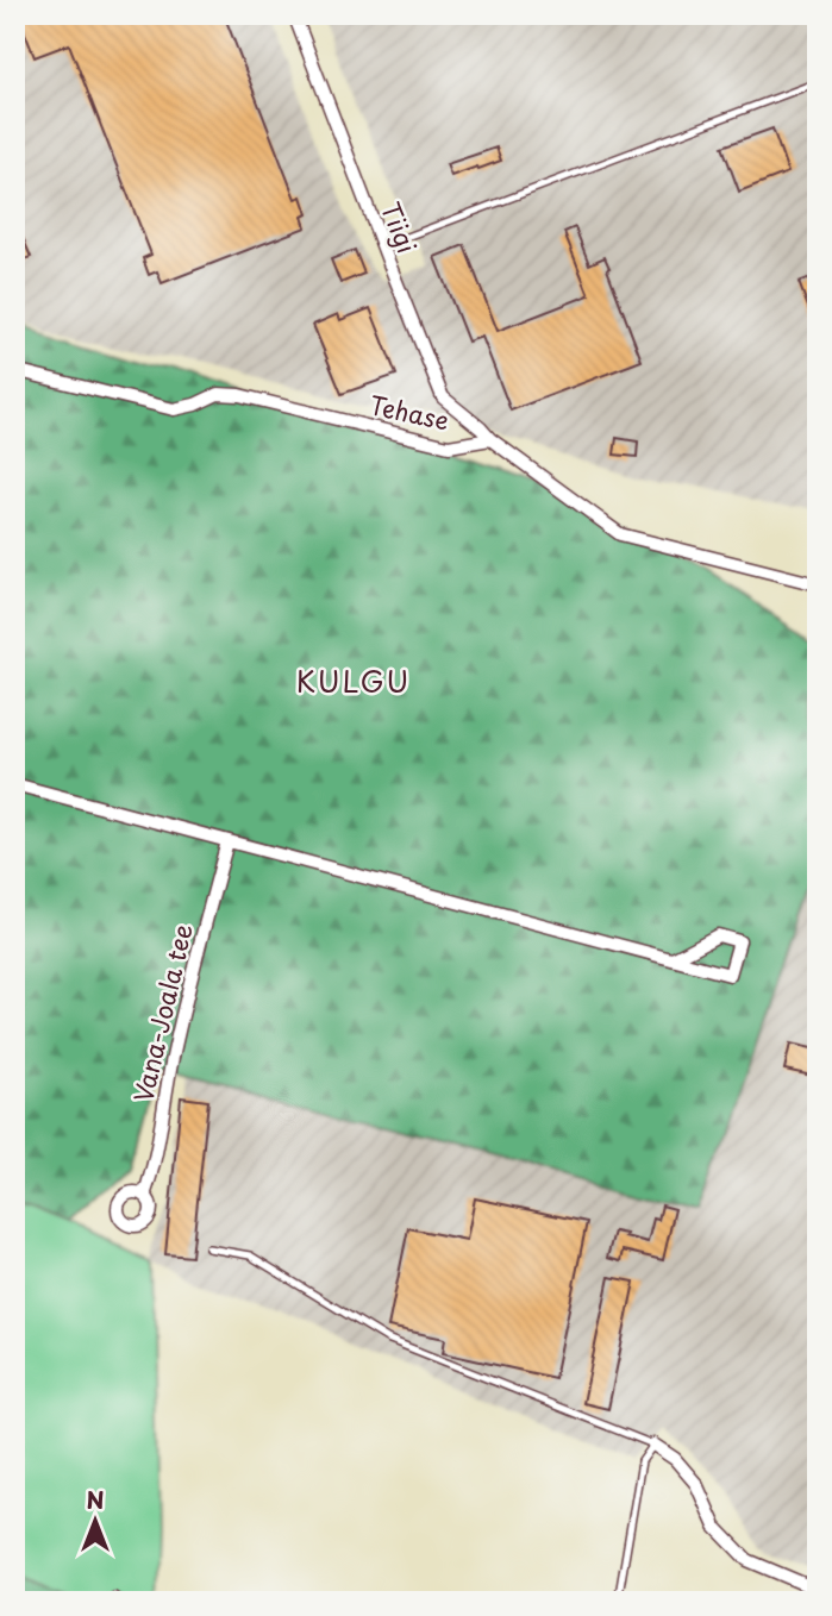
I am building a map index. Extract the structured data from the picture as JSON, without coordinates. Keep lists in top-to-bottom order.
{
  "streets": {
    "street": ["Tiigi", "Tehase", "Vana-Joala tee"]
  },
  "crossings": [
    ["Tiigi", "Tehase"]
  ],
  "districts": ["KULGU"],
  "north": "top"
}
